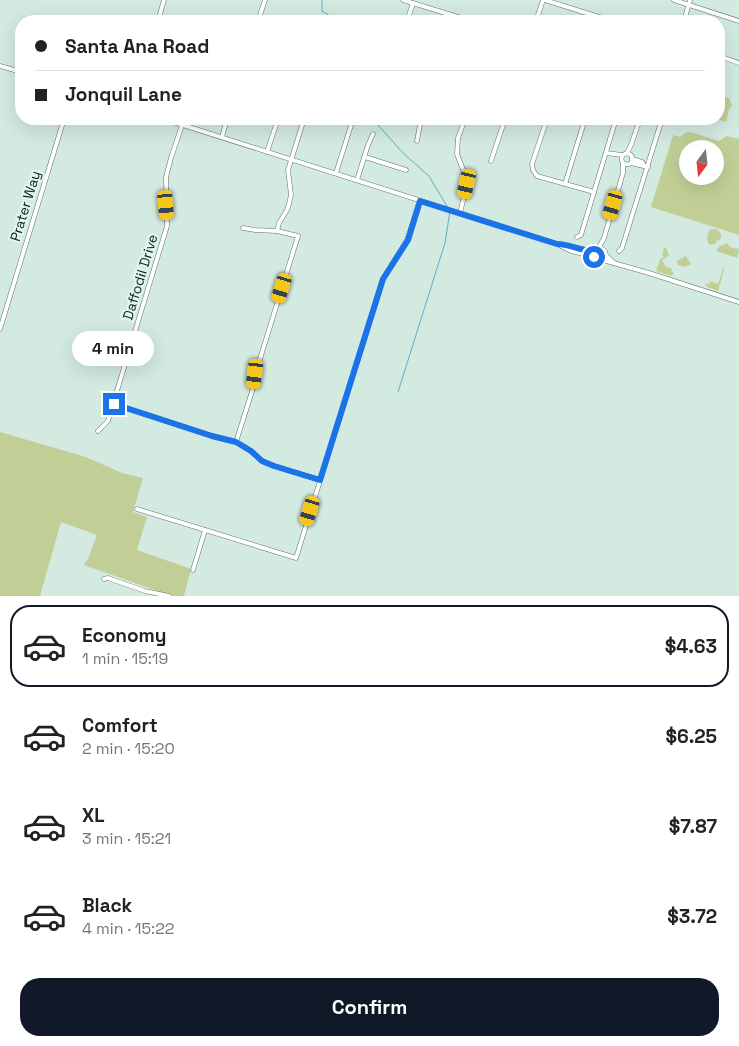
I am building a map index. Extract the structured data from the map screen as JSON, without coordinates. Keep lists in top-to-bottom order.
{
  "streets": {
    "street": ["Prater Way", "Daffodil Drive"]
  },
  "north": "bottom",
  "page": {
    "banner": ["Santa Ana Road", "Jonquil Lane"],
    "bubble": "4 min",
    "list": [
      {
        "name": "Economy",
        "note": "1 min · 15:19",
        "value": "$4.63"
      },
      {
        "name": "Comfort",
        "note": "2 min · 15:20",
        "value": "$6.25"
      },
      {
        "name": "XL",
        "note": "3 min · 15:21",
        "value": "$7.87"
      },
      {
        "name": "Black",
        "note": "4 min · 15:22",
        "value": "$3.72"
      }
    ],
    "buttons": "Confirm"
  }
}
